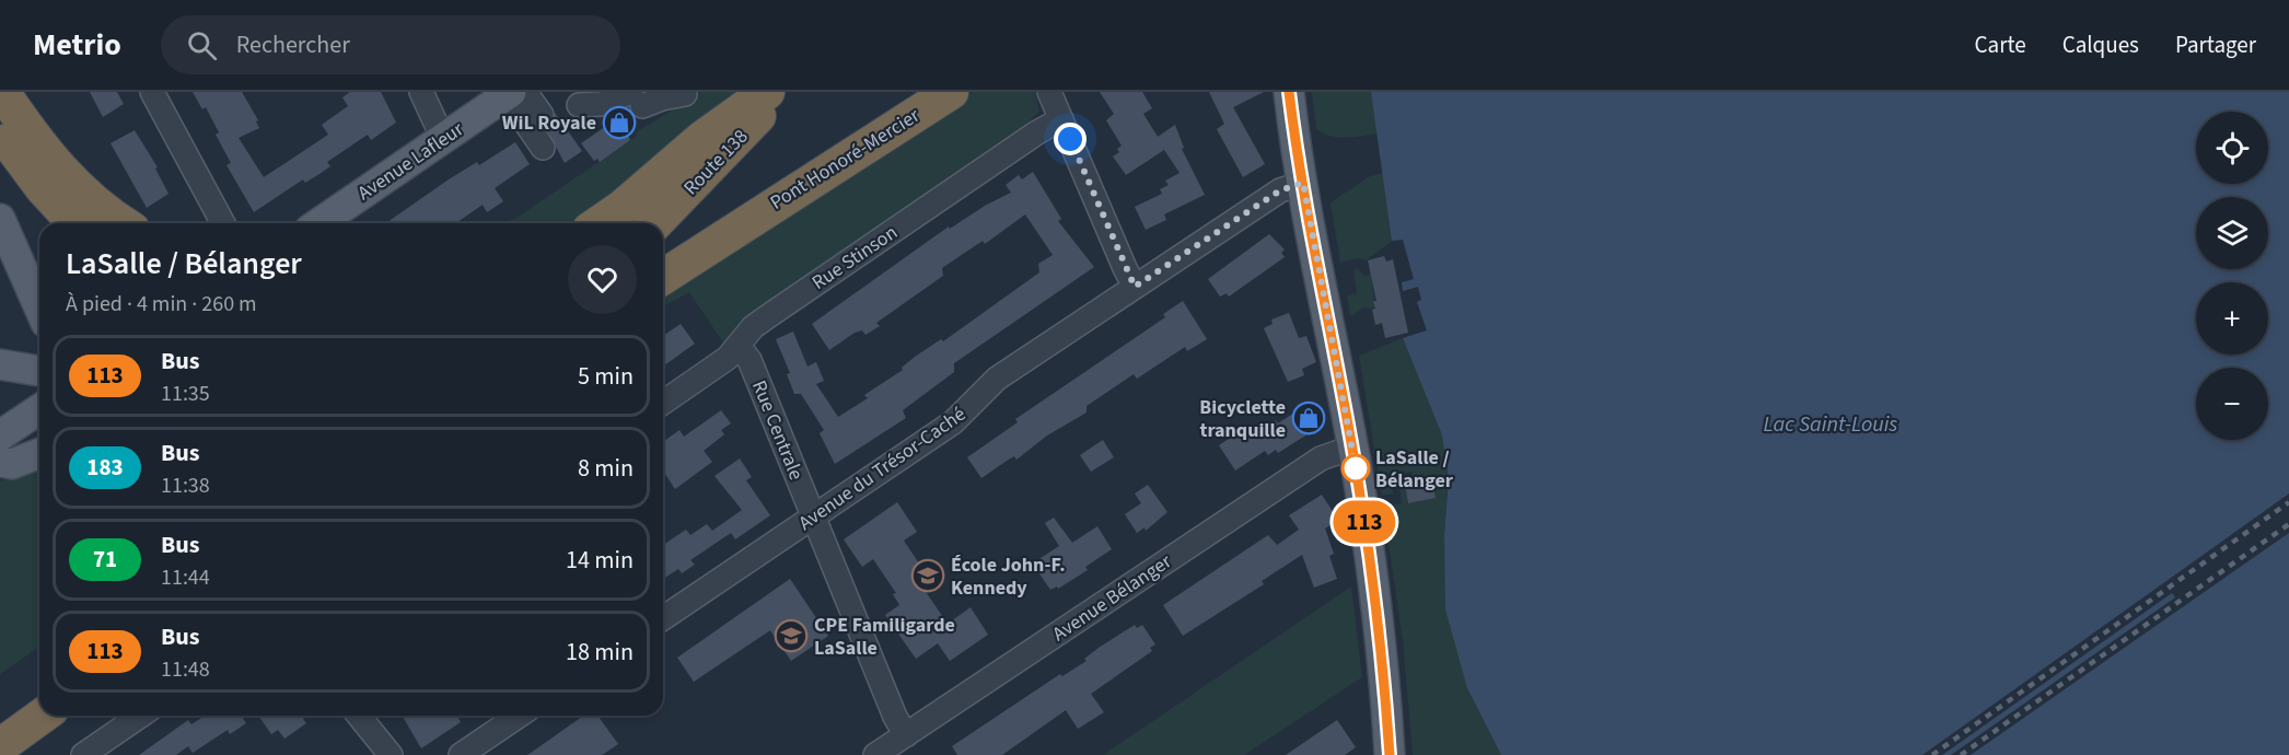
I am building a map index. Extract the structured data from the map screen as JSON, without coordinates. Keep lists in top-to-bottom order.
{
  "streets": {
    "highway": ["Pont Honoré-Mercier", "Route 138"],
    "main road": ["Avenue Lafleur"],
    "street": [
      "Rue Stinson",
      "Rue Centrale",
      "Avenue du Trésor-Caché",
      "Avenue Bélanger"
    ]
  },
  "crossings": [
    ["Rue Stinson", "Rue Centrale"],
    ["Rue Centrale", "Avenue du Trésor-Caché"],
    ["Rue Centrale", "Avenue Bélanger"]
  ],
  "water": ["Lac Saint-Louis"],
  "places": {
    "shop": ["WiL Royale", "Bicyclette tranquille"],
    "other": ["LaSalle / Bélanger"],
    "school or university": ["École John-F. Kennedy", "CPE Familigarde LaSalle"]
  },
  "lines": ["bus line 113"],
  "page": {
    "header": "Metrio",
    "search": "Rechercher",
    "nav": ["Carte", "Calques", "Partager"],
    "on_map": "113",
    "map_buttons": ["+", "−"],
    "heading": ["LaSalle / Bélanger", "À pied · 4 min · 260 m"],
    "list": [
      {
        "mark": "113",
        "name": "Bus",
        "note": "11:35",
        "value": "5 min"
      },
      {
        "mark": "183",
        "name": "Bus",
        "note": "11:38",
        "value": "8 min"
      },
      {
        "mark": "71",
        "name": "Bus",
        "note": "11:44",
        "value": "14 min"
      },
      {
        "mark": "113",
        "name": "Bus",
        "note": "11:48",
        "value": "18 min"
      }
    ]
  }
}
